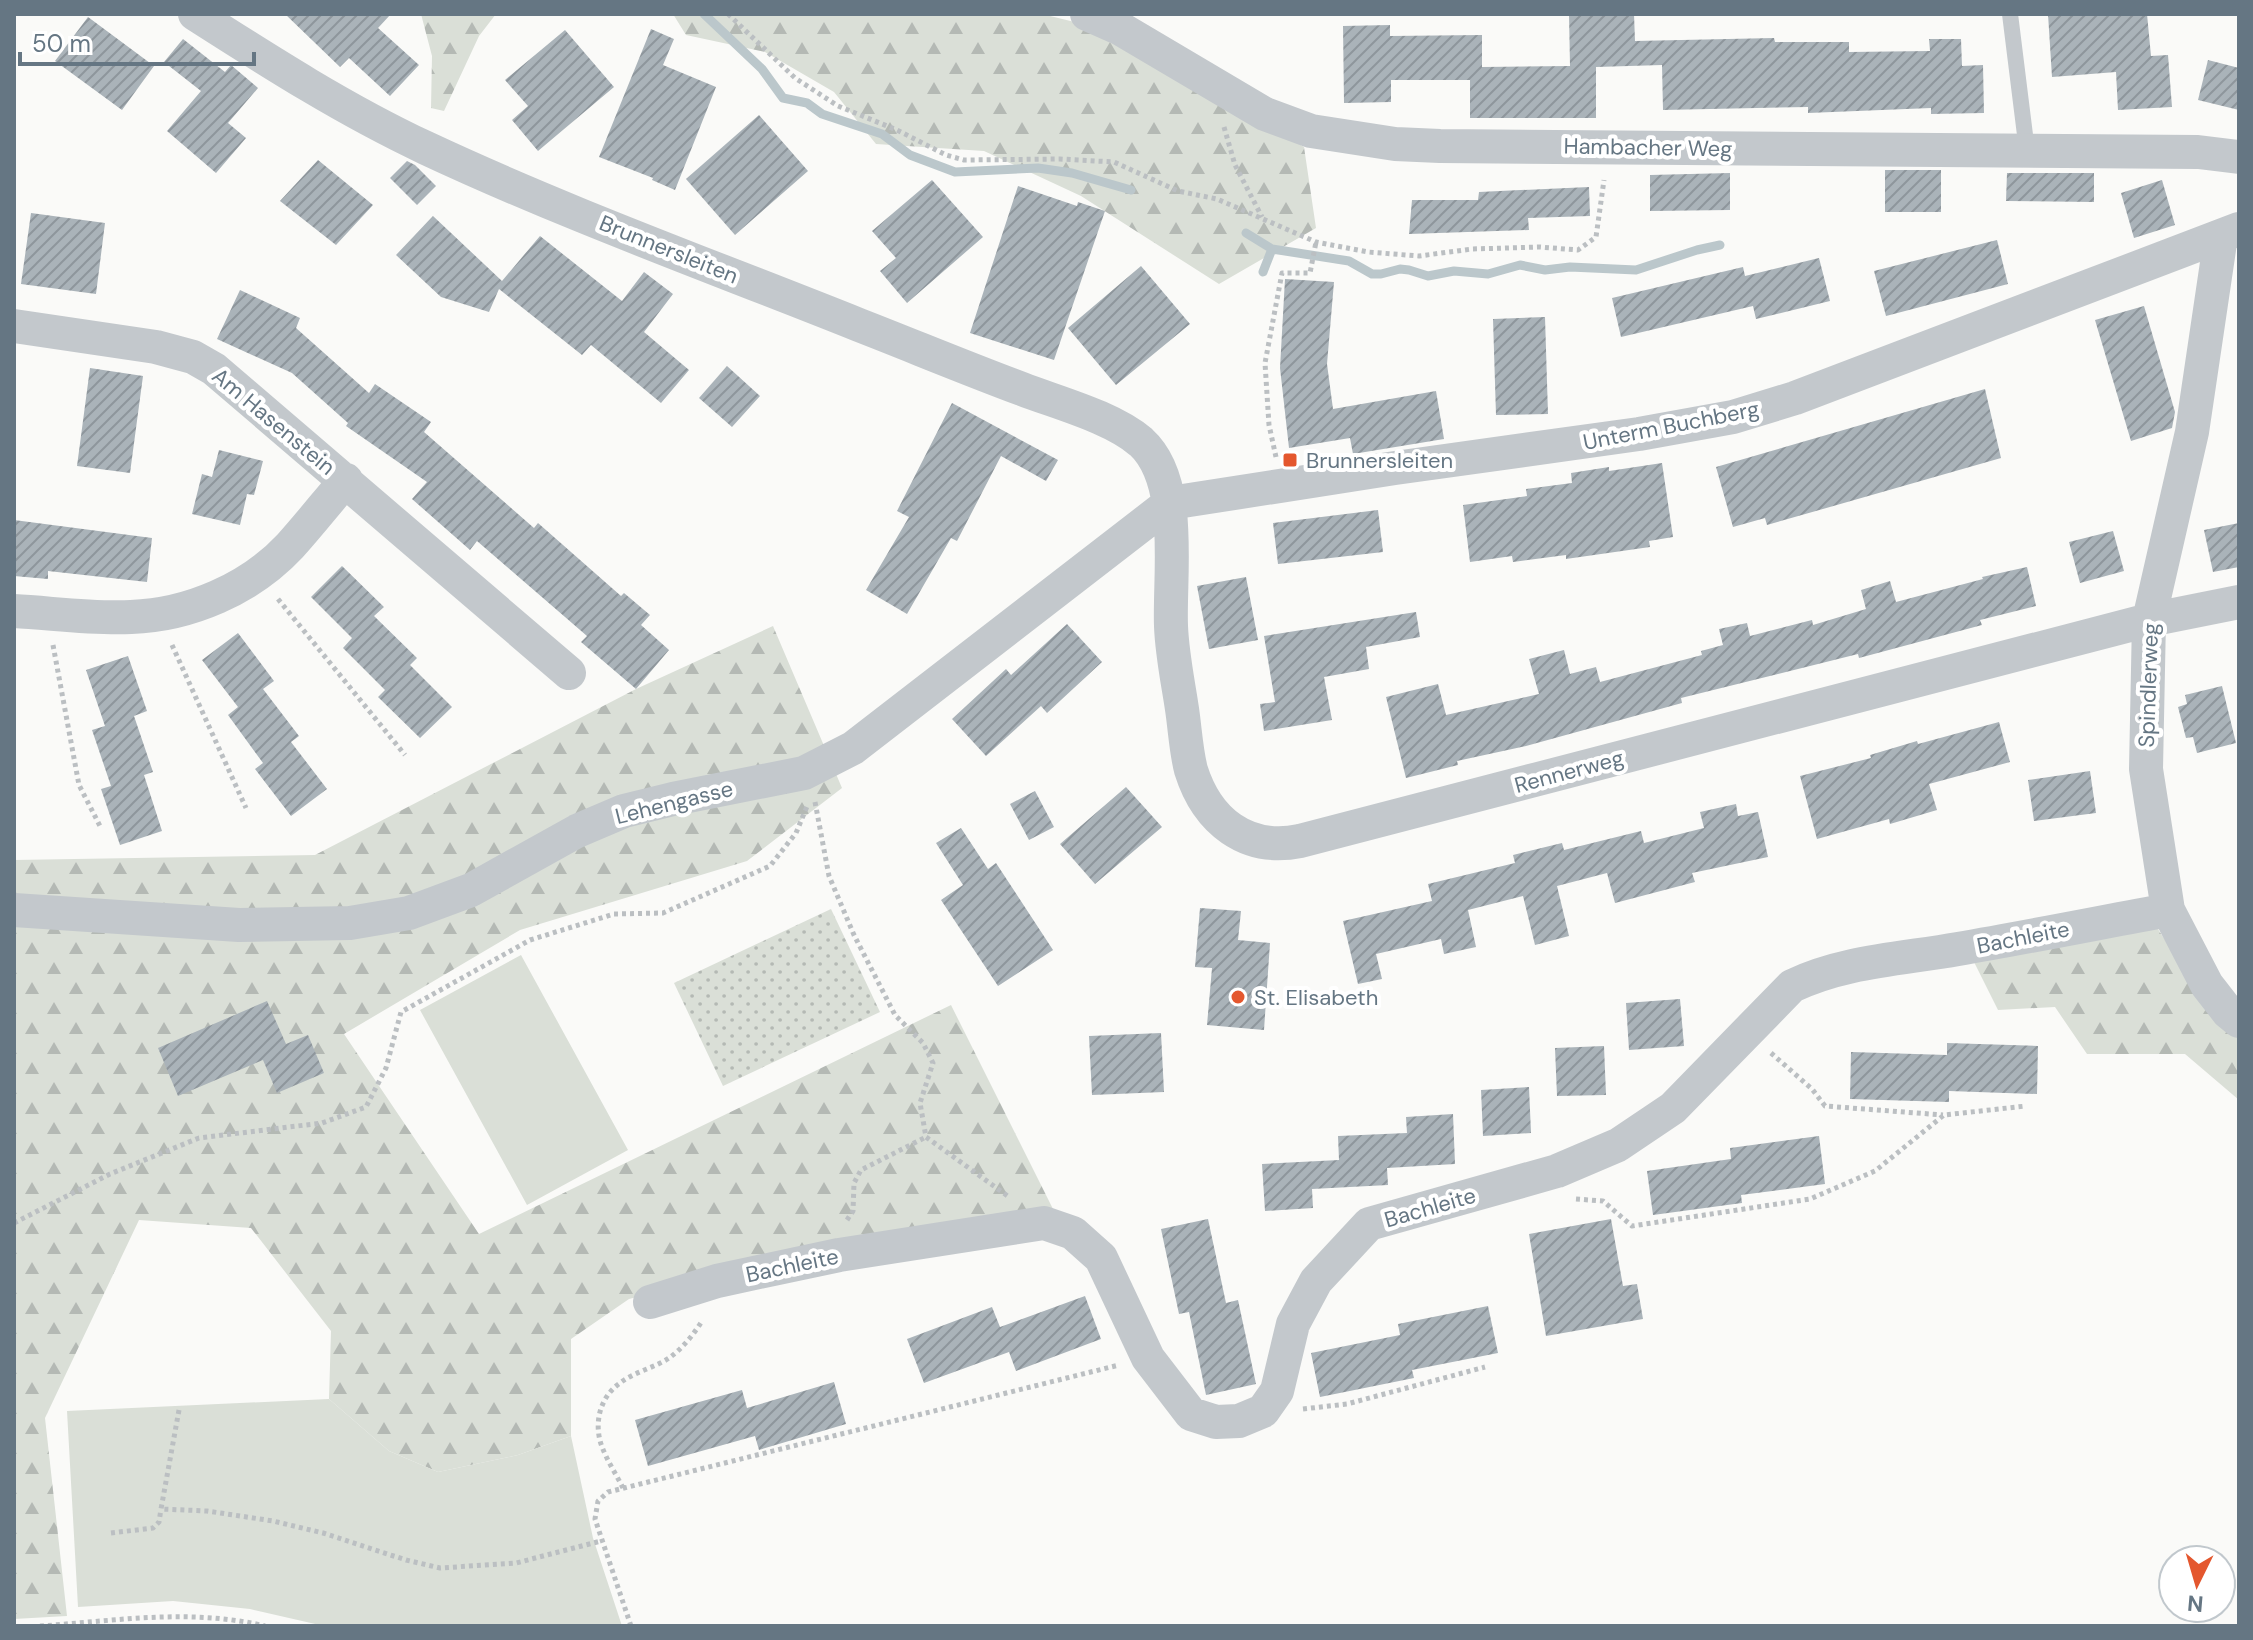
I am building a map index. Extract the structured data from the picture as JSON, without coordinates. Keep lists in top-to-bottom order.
{
  "streets": {
    "street": [
      "Hambacher Weg",
      "Brunnersleiten",
      "Am Hasenstein",
      "Unterm Buchberg",
      "Spindlerweg",
      "Rennerweg",
      "Lehengasse",
      "Bachleite"
    ]
  },
  "crossings": [
    ["Brunnersleiten", "Unterm Buchberg"],
    ["Brunnersleiten", "Rennerweg"],
    ["Brunnersleiten", "Lehengasse"],
    ["Unterm Buchberg", "Spindlerweg"],
    ["Unterm Buchberg", "Rennerweg"],
    ["Unterm Buchberg", "Lehengasse"],
    ["Spindlerweg", "Rennerweg"],
    ["Spindlerweg", "Bachleite"],
    ["Rennerweg", "Lehengasse"]
  ],
  "places": {
    "transit": ["Brunnersleiten"],
    "other": ["St. Elisabeth"]
  },
  "scale_bar": "50 m",
  "north": "bottom"
}
